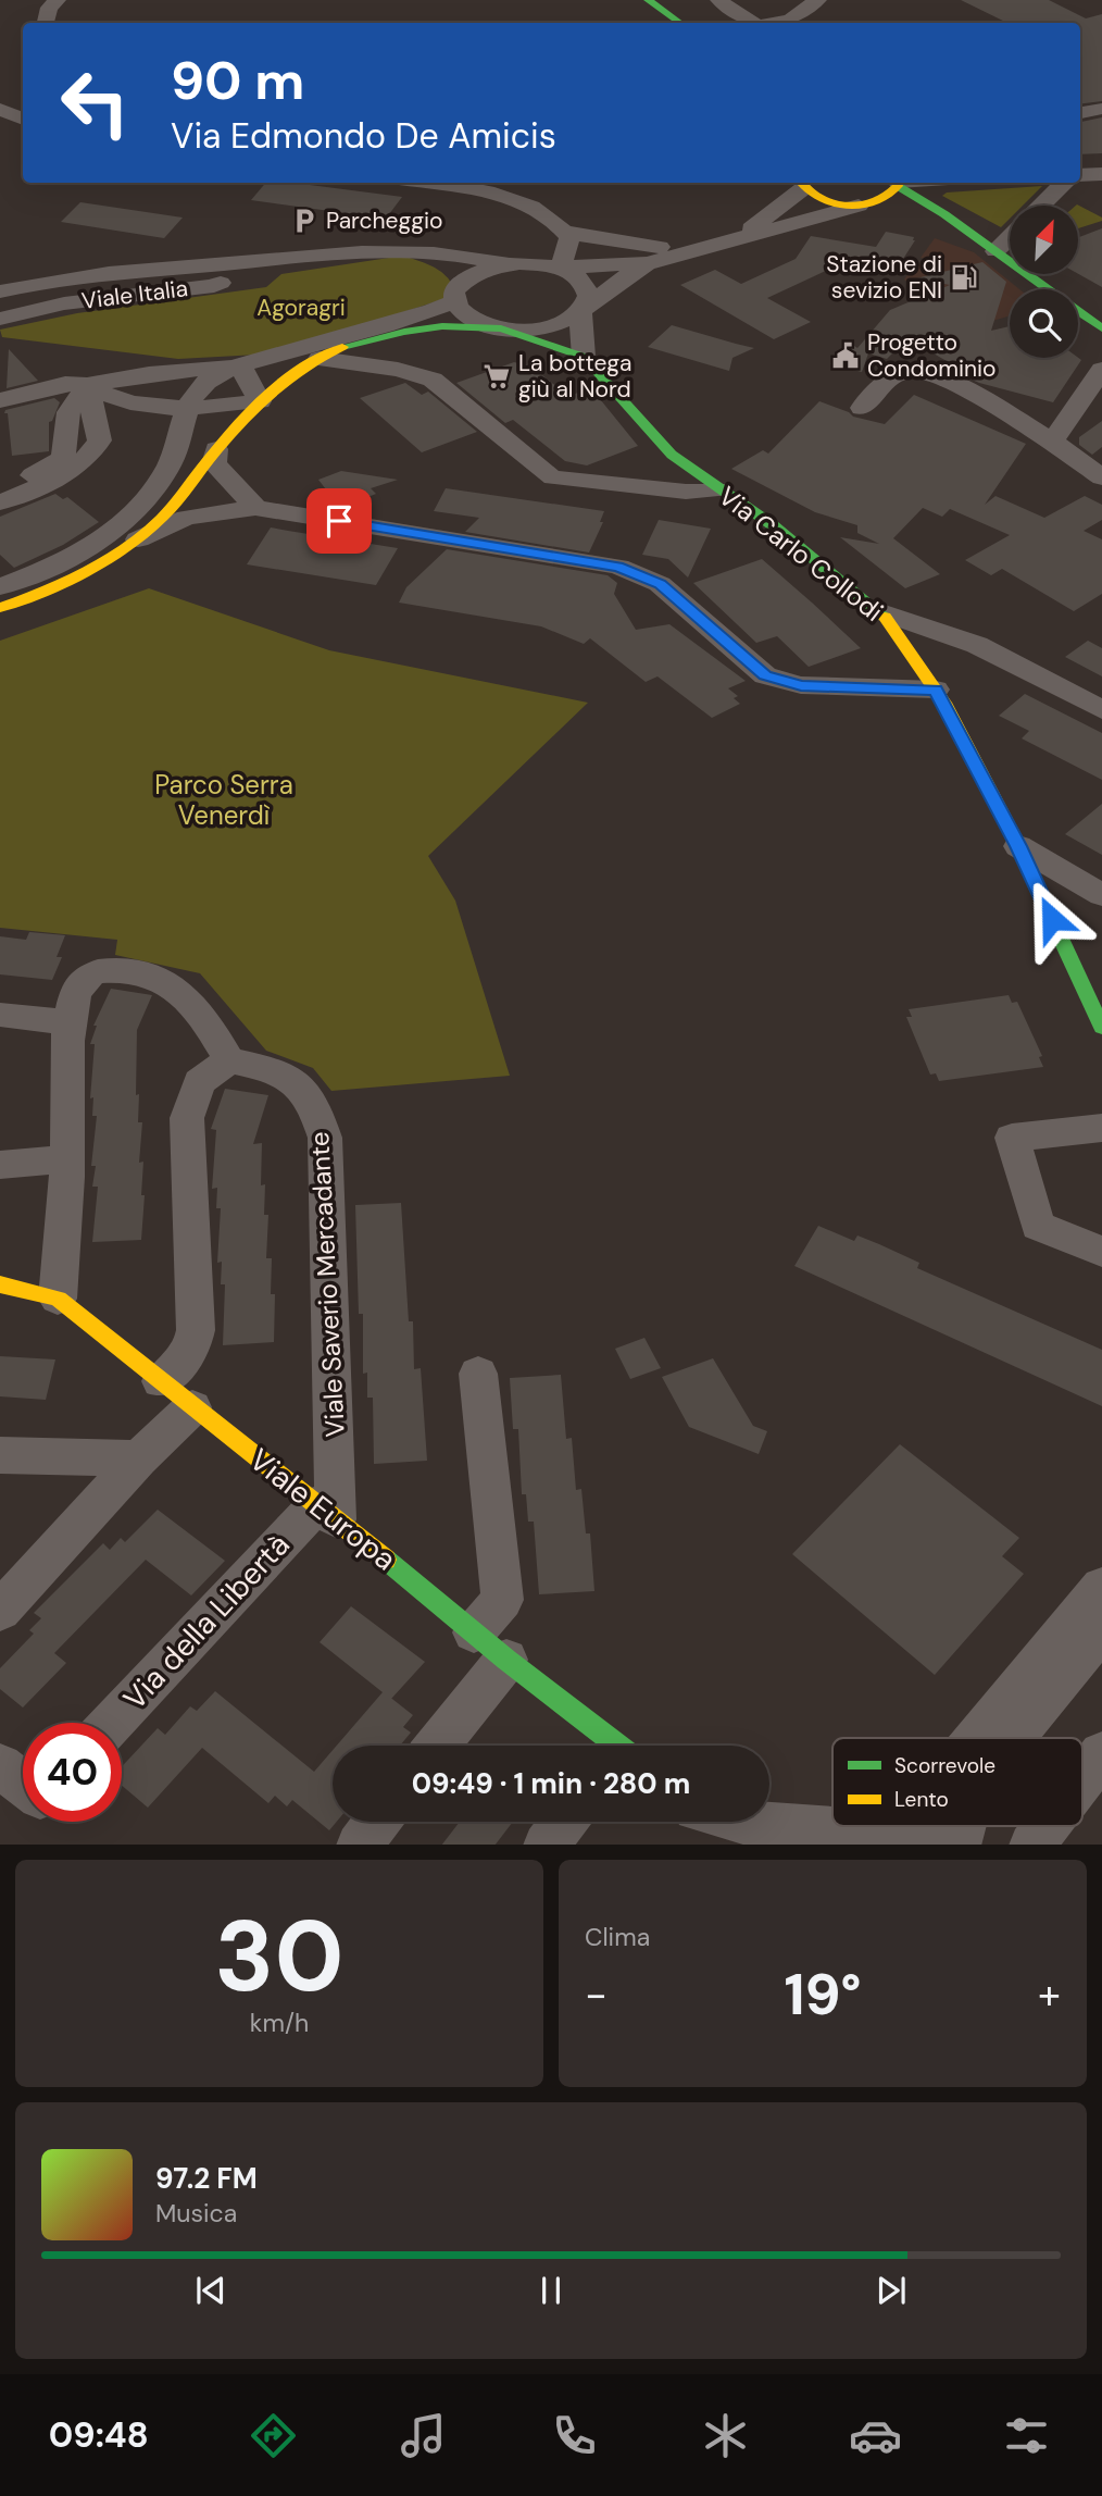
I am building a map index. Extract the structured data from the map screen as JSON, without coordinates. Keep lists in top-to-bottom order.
{
  "streets": {
    "street": [
      "Viale Italia",
      "Via Carlo Collodi",
      "Viale Saverio Mercadante",
      "Viale Europa",
      "Via della Libertà"
    ]
  },
  "crossings": [
    ["Viale Saverio Mercadante", "Viale Europa"],
    ["Viale Saverio Mercadante", "Via della Libertà"],
    ["Viale Europa", "Via della Libertà"]
  ],
  "parks": ["Agoragri", "Parco Serra Venerdì"],
  "places": {
    "parking": ["Parcheggio"],
    "fuel station": ["Stazione di sevizio ENI"],
    "public building": ["Progetto Condominio"],
    "supermarket": ["La bottega giù al Nord"]
  },
  "legend": ["Scorrevole", "Lento"],
  "north": "top right",
  "page": {
    "turn": ["90 m", "Via Edmondo De Amicis"],
    "limit": "40",
    "trip": "09:49 · 1 min · 280 m",
    "tile": [
      ["30", "km/h"],
      "Clima"
    ],
    "heat": ["−", "19°", "+"],
    "song": ["97.2 FM", "Musica"],
    "tabs": "09:48"
  }
}
